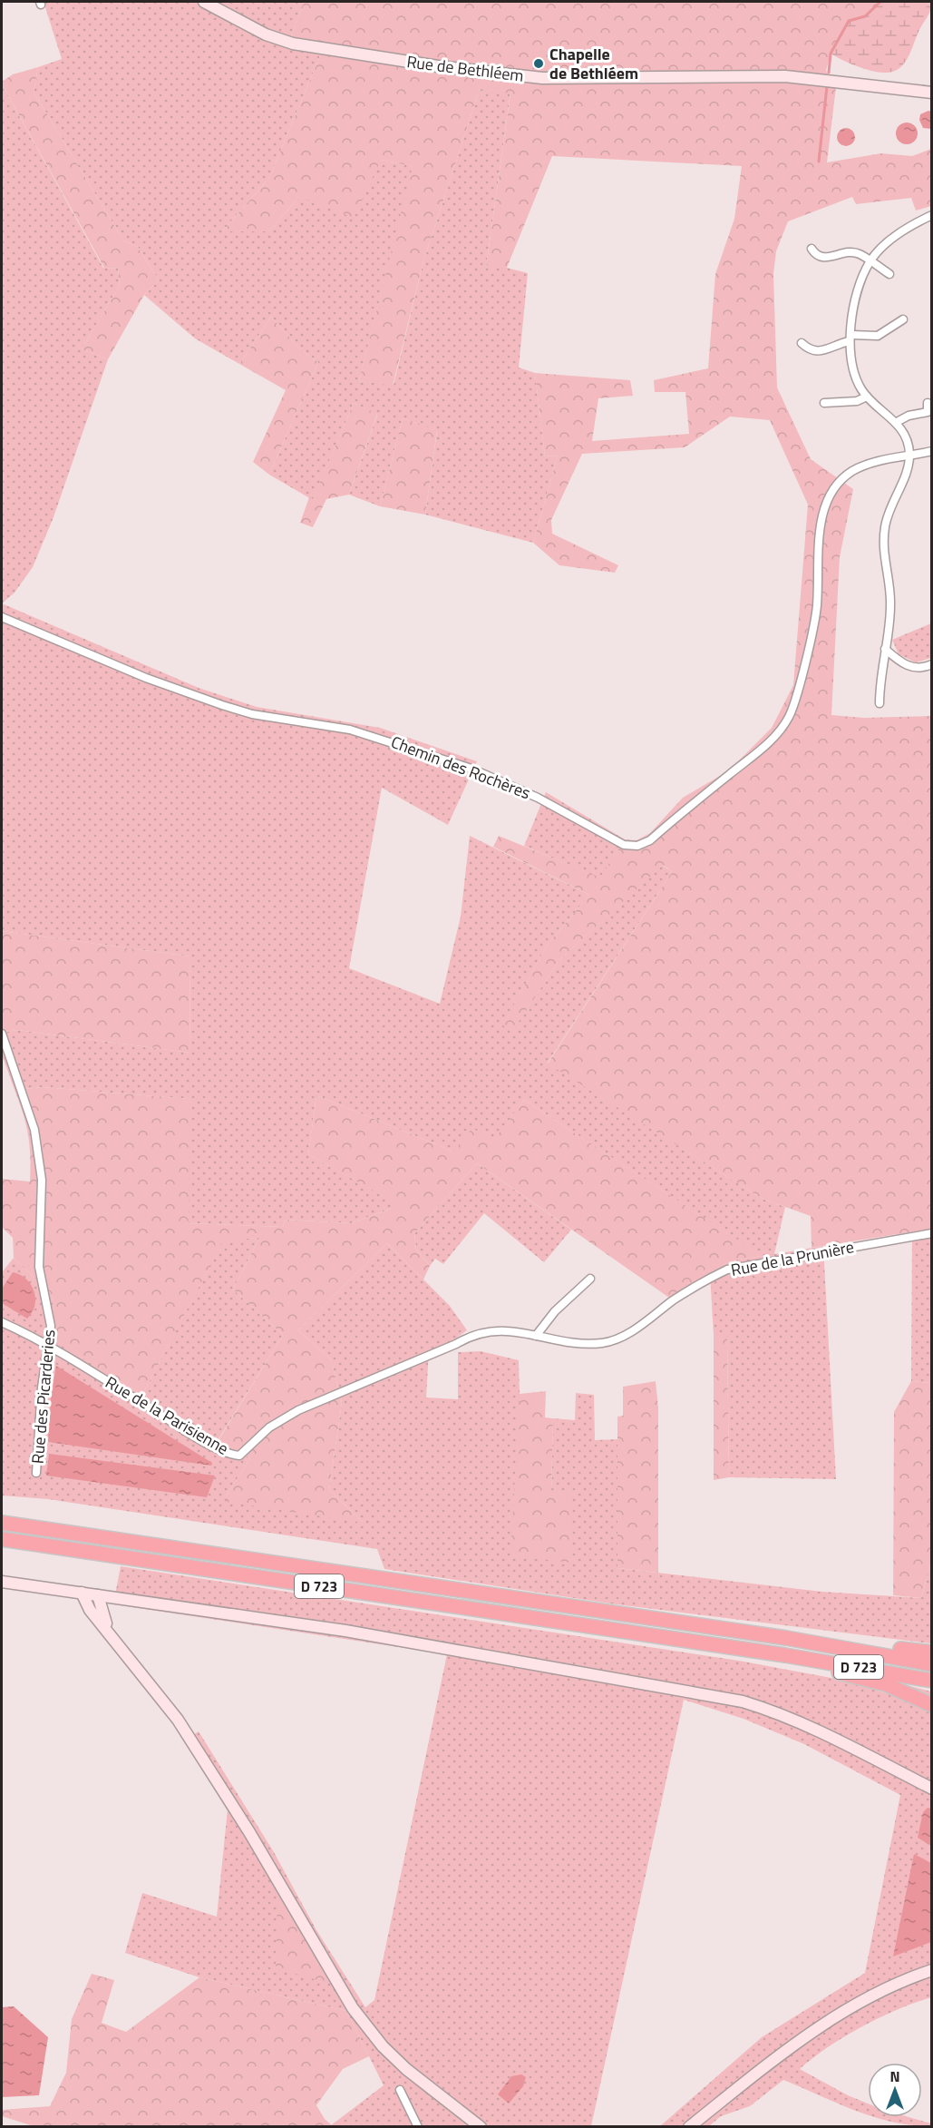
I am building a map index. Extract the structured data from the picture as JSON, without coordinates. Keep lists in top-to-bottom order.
{
  "streets": {
    "highway": ["D 723"],
    "main road": ["Rue de Bethléem"],
    "street": [
      "Chemin des Rochères",
      "Rue de la Prunière",
      "Rue des Picarderies",
      "Rue de la Parisienne"
    ]
  },
  "crossings": [
    ["Rue de la Prunière", "Rue de la Parisienne"],
    ["Rue des Picarderies", "Rue de la Parisienne"]
  ],
  "places": ["Chapelle de Bethléem"],
  "north": "top"
}
